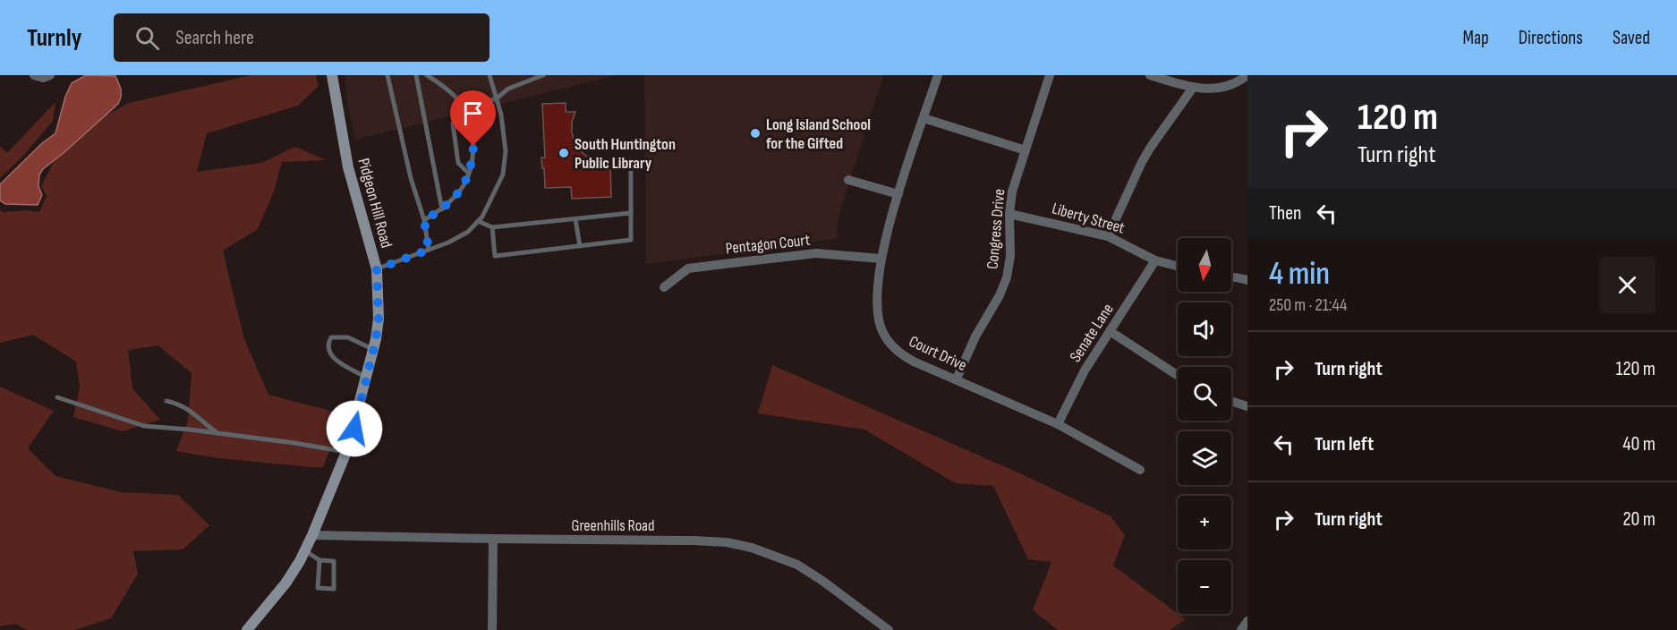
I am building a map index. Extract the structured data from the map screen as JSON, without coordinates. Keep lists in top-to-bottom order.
{
  "streets": {
    "street": [
      "Pidgeon Hill Road",
      "Liberty Street",
      "Congress Drive",
      "Pentagon Court",
      "Senate Lane",
      "Court Drive",
      "Greenhills Road"
    ]
  },
  "crossings": [
    ["Pidgeon Hill Road", "Greenhills Road"],
    ["Liberty Street", "Congress Drive"],
    ["Liberty Street", "Senate Lane"],
    ["Congress Drive", "Court Drive"],
    ["Pentagon Court", "Court Drive"],
    ["Senate Lane", "Court Drive"]
  ],
  "places": ["Long Island School for the Gifted", "South Huntington Public Library"],
  "north": "bottom",
  "page": {
    "header": "Turnly",
    "search": "Search here",
    "nav": ["Map", "Directions", "Saved"],
    "turn": ["120 m", "Turn right"],
    "then": "Then",
    "map_buttons": ["+", "−"],
    "heading": ["4 min", "250 m · 21:44"],
    "list": [
      {
        "name": "Turn right",
        "value": "120 m"
      },
      {
        "name": "Turn left",
        "value": "40 m"
      },
      {
        "name": "Turn right",
        "value": "20 m"
      }
    ]
  }
}
